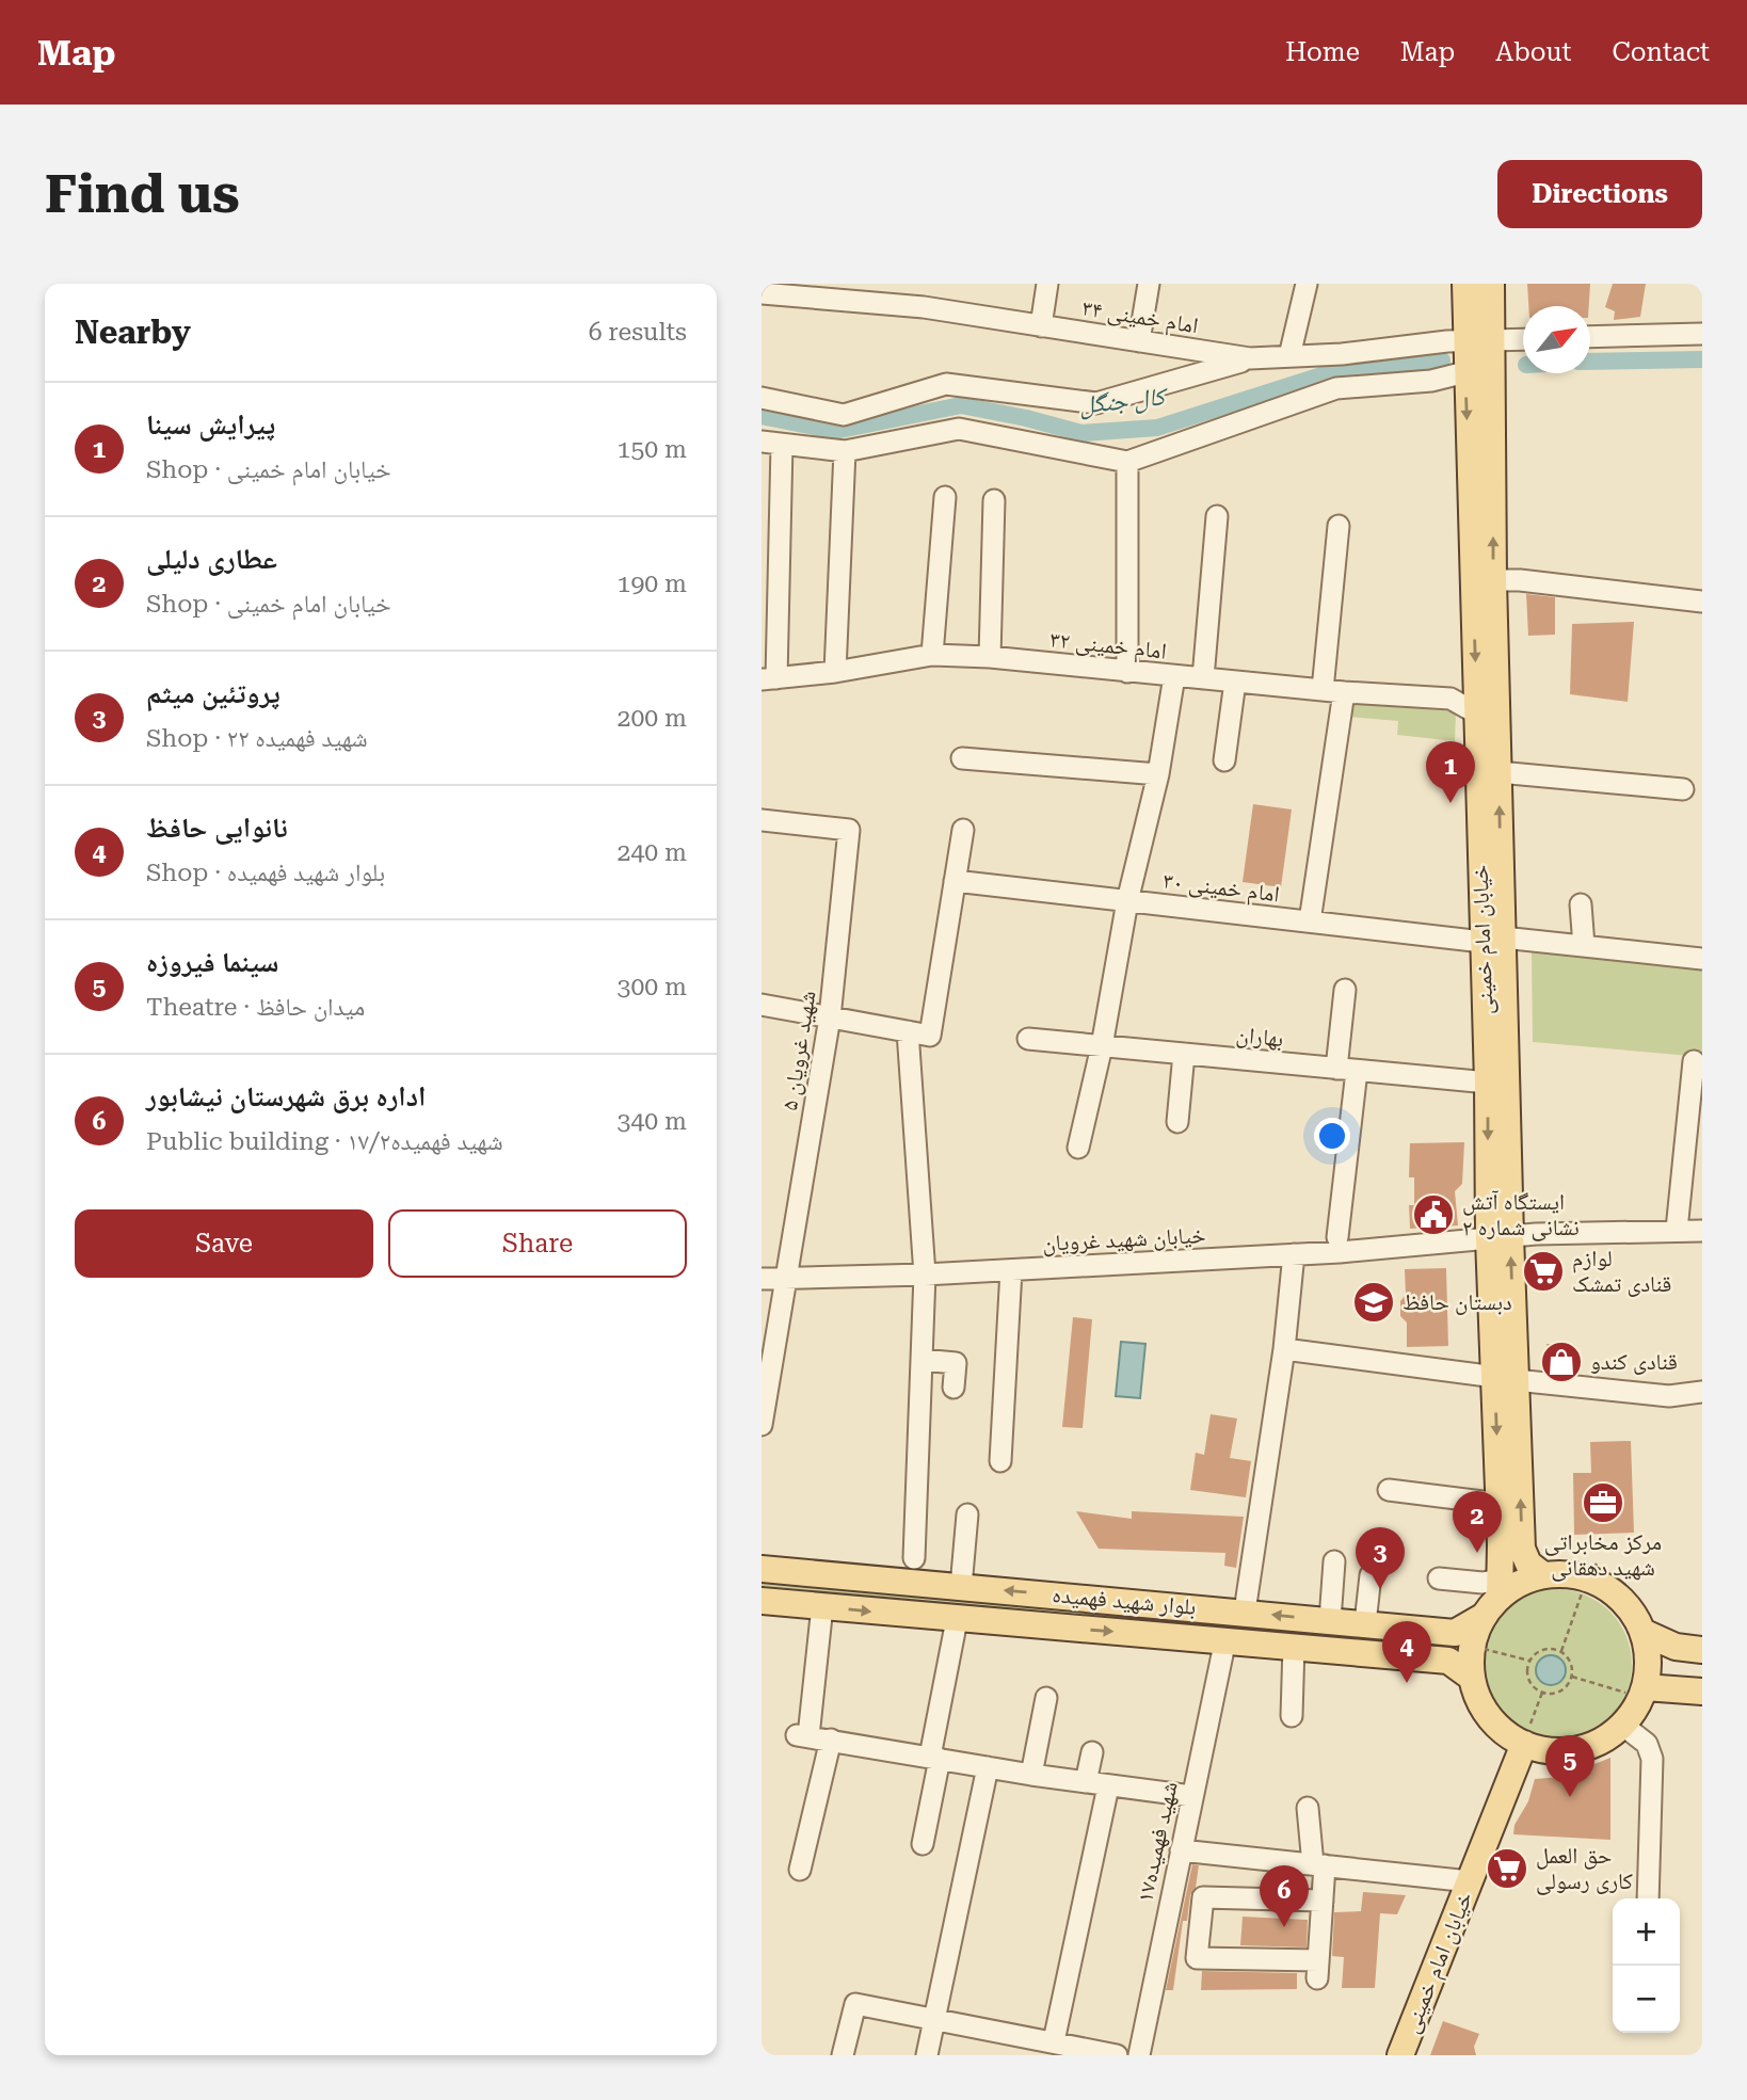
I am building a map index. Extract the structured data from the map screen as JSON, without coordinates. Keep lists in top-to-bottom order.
{
  "streets": {
    "main road": ["خیابان امام خمینی", "بلوار شهید فهمیده"],
    "street": [
      "امام خمینی ۳۴",
      "امام خمینی ۳۲",
      "امام خمینی ۳۰",
      "بهاران",
      "شهید غرویان ۵",
      "خیابان شهید غرویان",
      "شهید فهمیده۱۷"
    ]
  },
  "crossings": [
    ["امام خمینی ۳۴", "خیابان امام خمینی"],
    ["امام خمینی ۳۰", "خیابان امام خمینی"],
    ["خیابان امام خمینی", "بهاران"],
    ["خیابان امام خمینی", "خیابان شهید غرویان"],
    ["شهید غرویان ۵", "خیابان شهید غرویان"],
    ["بلوار شهید فهمیده", "شهید فهمیده۱۷"]
  ],
  "water": ["کال جنگل"],
  "places": {
    "public building": ["ایستگاه آتش نشانی شماره ۲"],
    "supermarket": ["لوازم قنادی تمشک", "حق العمل کاری رسولی"],
    "school or university": ["دبستان حافظ"],
    "shop": ["قنادی کندو"],
    "office": ["مرکز مخابراتی شهید دهقانی"]
  },
  "north": "top right",
  "page": {
    "header": "Map",
    "nav": [
      "Home",
      "Map",
      "About",
      "Contact"
    ],
    "buttons": [
      "Directions",
      ["Save", "Share"]
    ],
    "title": "Find us",
    "heading": ["Nearby", "6 results"],
    "list": [
      {
        "mark": "1",
        "name": "پیرایش سینا",
        "note": "Shop · خیابان امام خمینی",
        "value": "150 m"
      },
      {
        "mark": "2",
        "name": "عطاری دلیلی",
        "note": "Shop · خیابان امام خمینی",
        "value": "190 m"
      },
      {
        "mark": "3",
        "name": "پروتئین میثم",
        "note": "Shop · شهید فهمیده ۲۲",
        "value": "200 m"
      },
      {
        "mark": "4",
        "name": "نانوایی حافظ",
        "note": "Shop · بلوار شهید فهمیده",
        "value": "240 m"
      },
      {
        "mark": "5",
        "name": "سینما فیروزه",
        "note": "Theatre · میدان حافظ",
        "value": "300 m"
      },
      {
        "mark": "6",
        "name": "اداره برق شهرستان نیشابور",
        "note": "Public building · شهید فهمیده۱۷/۲",
        "value": "340 m"
      }
    ],
    "pins": [
      "1",
      "2",
      "3",
      "4",
      "5",
      "6"
    ],
    "map_buttons": ["+", "−"]
  }
}
